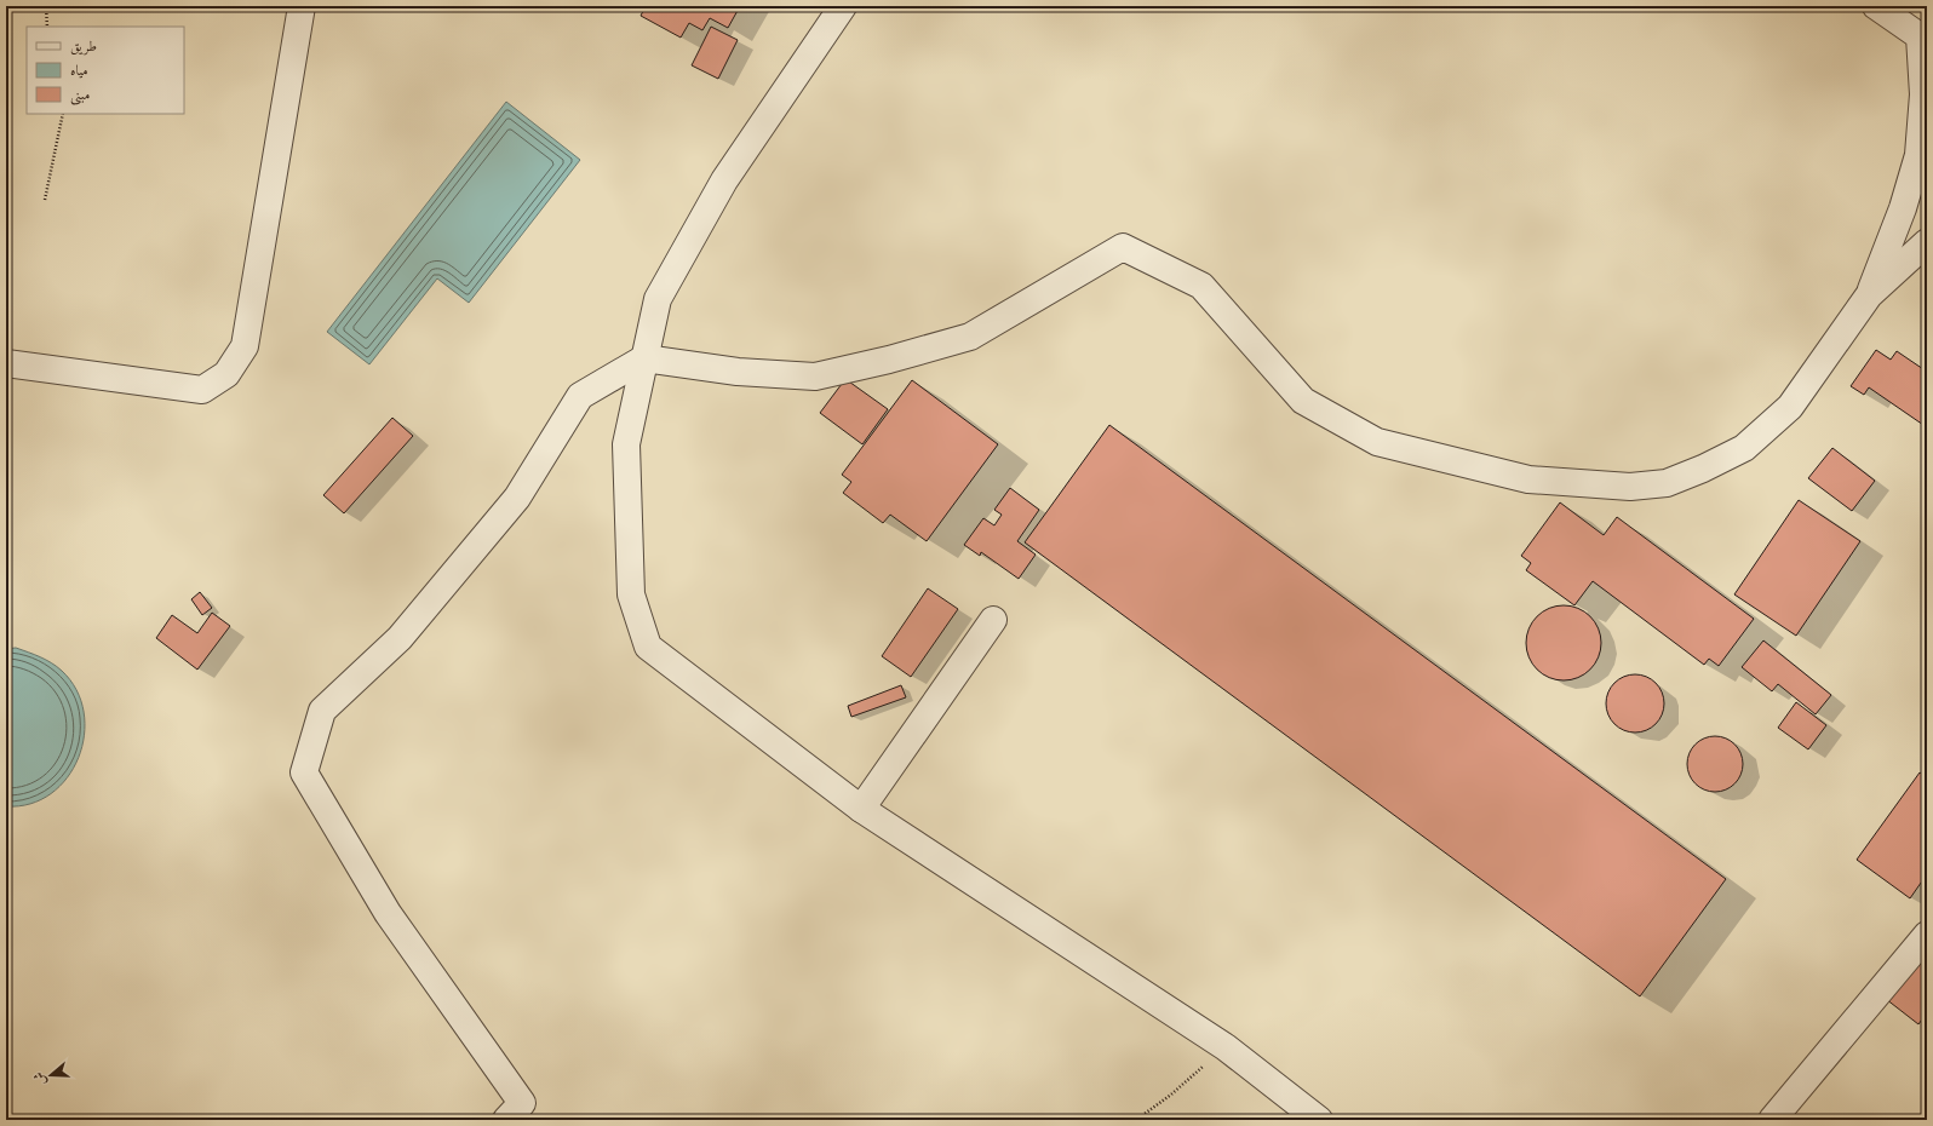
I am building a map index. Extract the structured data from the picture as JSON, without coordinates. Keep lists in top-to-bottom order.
{
  "legend": ["طريق", "مياه", "مبنى"],
  "north": "left"
}
